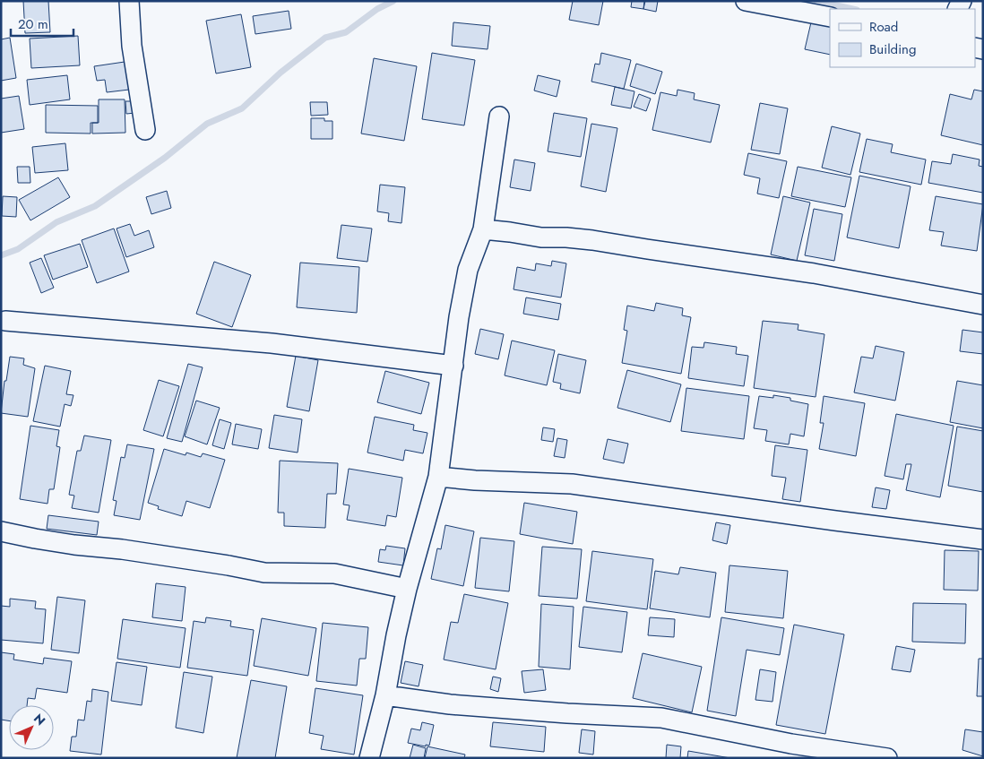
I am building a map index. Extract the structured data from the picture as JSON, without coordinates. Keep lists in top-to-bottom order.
{
  "legend": ["Road", "Building"],
  "scale_bar": "20 m",
  "north": "top right"
}
